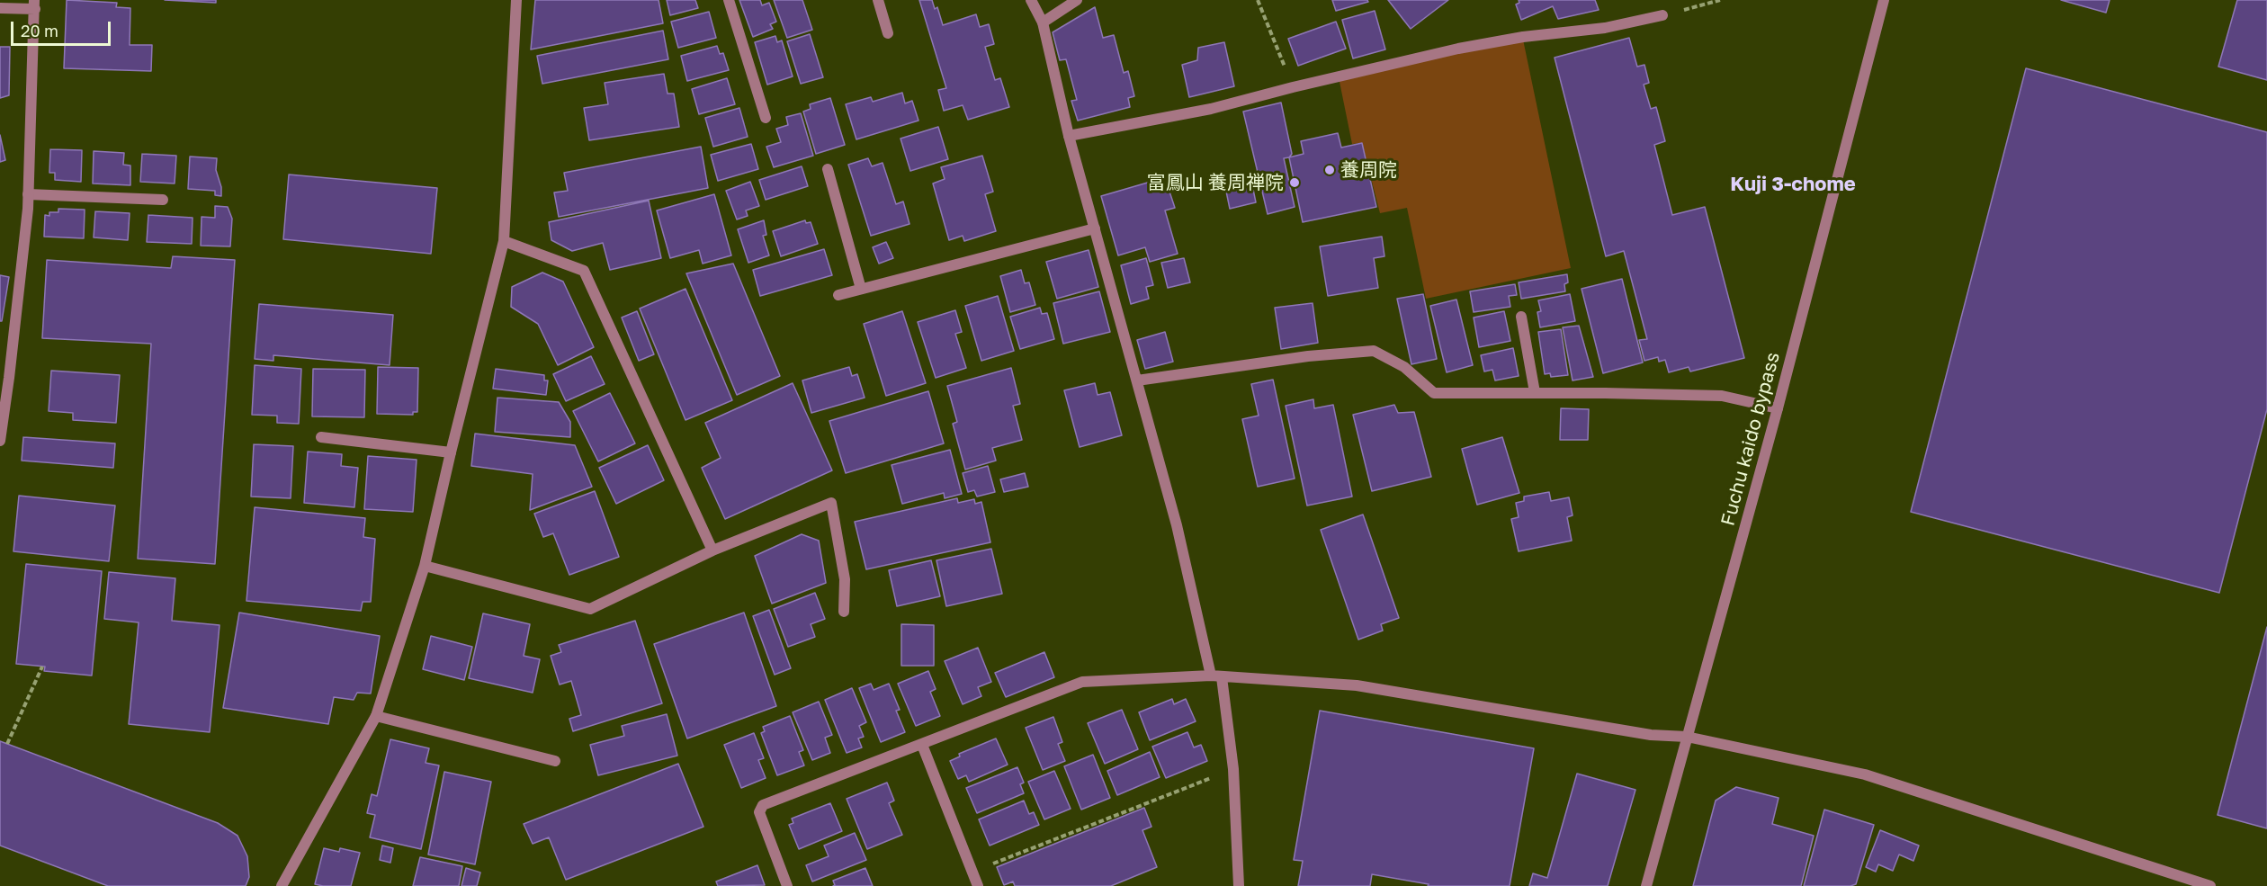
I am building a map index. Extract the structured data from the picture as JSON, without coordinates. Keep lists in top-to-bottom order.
{
  "streets": {
    "street": ["Fuchu kaido bypass"]
  },
  "districts": ["Kuji 3-chome"],
  "places": ["養周院", "富鳳山 養周禅院"],
  "scale_bar": "20 m"
}
